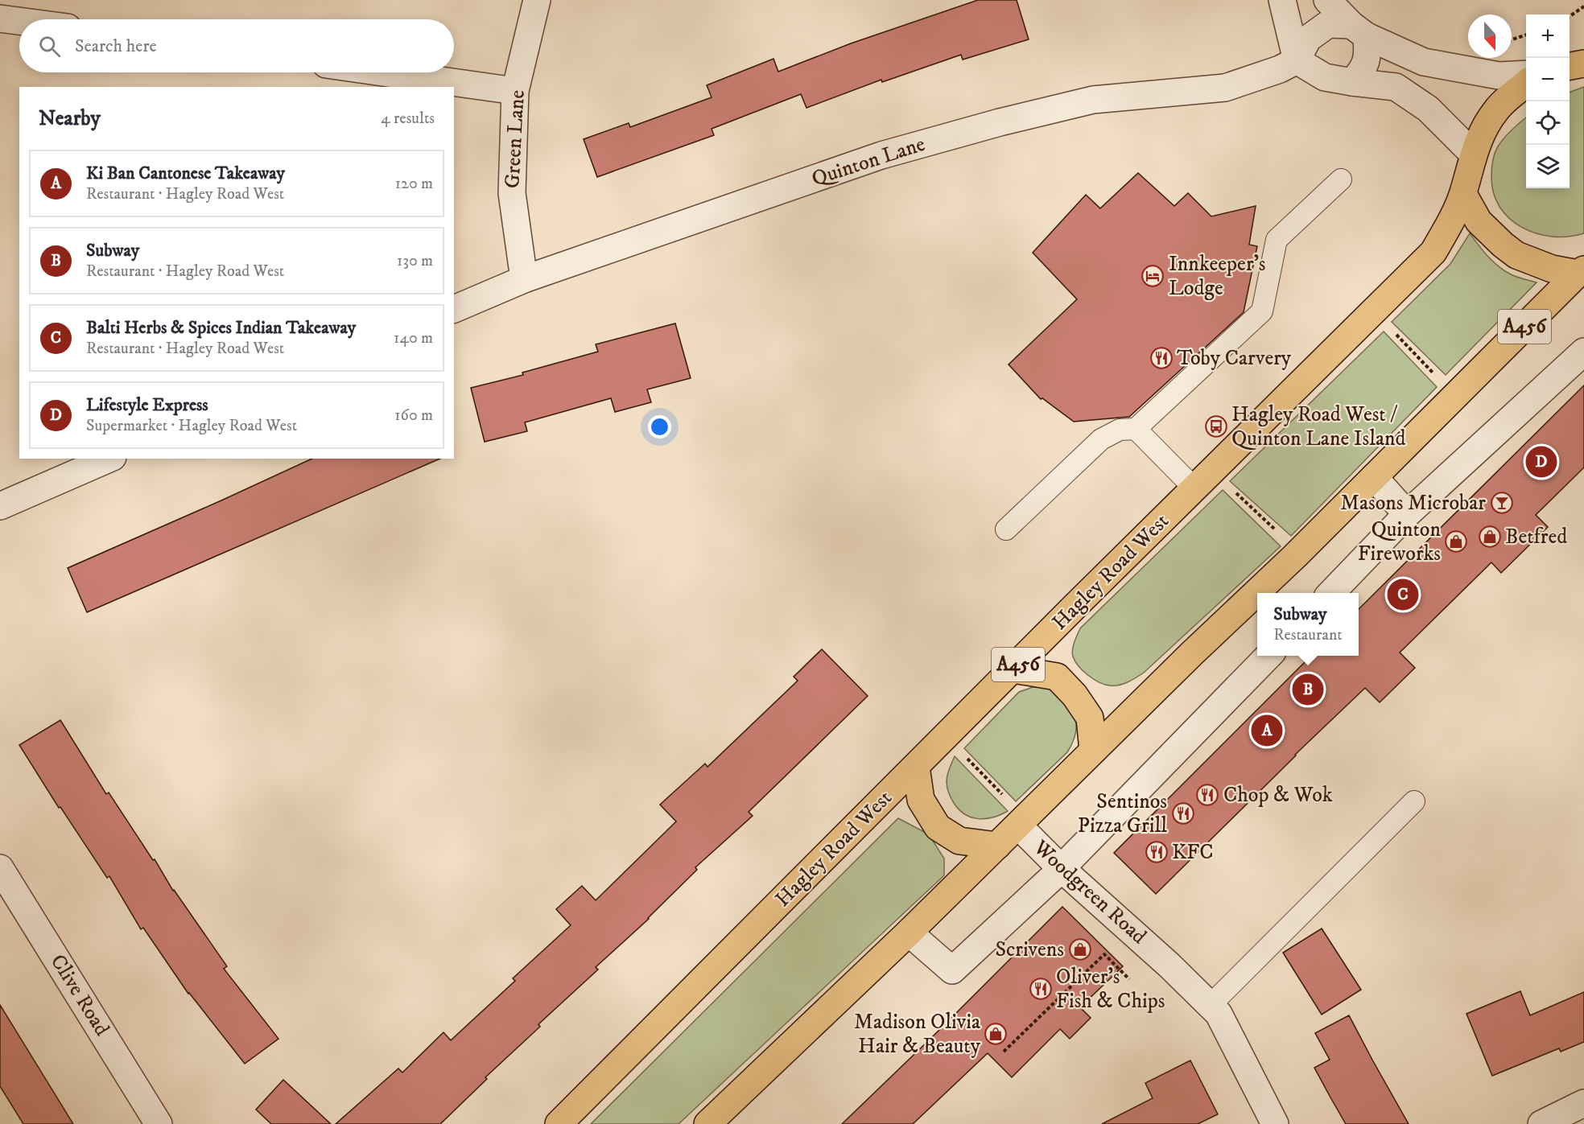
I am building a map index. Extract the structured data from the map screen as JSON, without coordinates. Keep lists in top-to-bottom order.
{
  "streets": {
    "highway": ["A456", "Hagley Road West"],
    "street": [
      "Green Lane",
      "Quinton Lane",
      "Woodgreen Road",
      "Clive Road"
    ]
  },
  "crossings": [
    ["Green Lane", "Quinton Lane"],
    ["A456", "Hagley Road West"],
    ["A456", "Woodgreen Road"],
    ["Hagley Road West", "Woodgreen Road"]
  ],
  "places": {
    "hotel": ["Innkeeper's Lodge"],
    "restaurant": [
      "Toby Carvery",
      "Chop & Wok",
      "Sentinos Pizza Grill",
      "KFC",
      "Oliver's Fish & Chips"
    ],
    "bus stop": ["Hagley Road West / Quinton Lane Island"],
    "bar": ["Masons Microbar"],
    "shop": [
      "Betfred",
      "Quinton Fireworks",
      "Scrivens",
      "Madison Olivia Hair & Beauty"
    ]
  },
  "north": "bottom",
  "page": {
    "map_buttons": ["+", "−"],
    "search": "Search here",
    "heading": ["Nearby", "4 results"],
    "list": [
      {
        "mark": "A",
        "name": "Ki Ban Cantonese Takeaway",
        "note": "Restaurant · Hagley Road West",
        "value": "120 m"
      },
      {
        "mark": "B",
        "name": "Subway",
        "note": "Restaurant · Hagley Road West",
        "value": "130 m"
      },
      {
        "mark": "C",
        "name": "Balti Herbs & Spices Indian Takeaway",
        "note": "Restaurant · Hagley Road West",
        "value": "140 m"
      },
      {
        "mark": "D",
        "name": "Lifestyle Express",
        "note": "Supermarket · Hagley Road West",
        "value": "160 m"
      }
    ],
    "pins": [
      "D",
      "C",
      "B",
      "A"
    ],
    "popup": ["Subway", "Restaurant"]
  }
}
